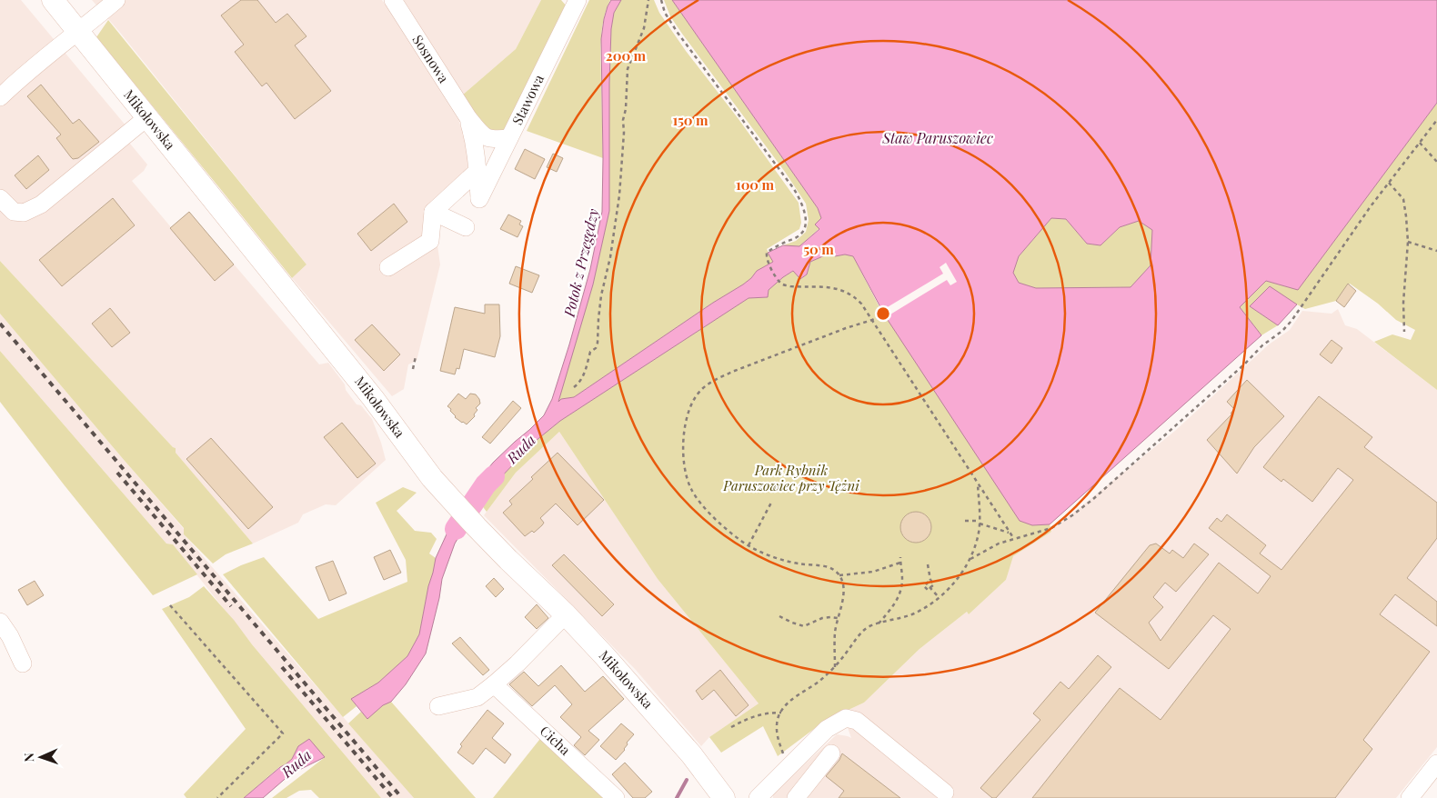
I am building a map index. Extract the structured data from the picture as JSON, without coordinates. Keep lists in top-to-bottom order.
{
  "streets": {
    "main road": ["Mikołowska"],
    "street": ["Sosnowa", "Stawowa", "Cicha"]
  },
  "crossings": [
    ["Sosnowa", "Stawowa"]
  ],
  "water": ["Staw Paruszowiec", "Potok z Przegędzy", "Ruda"],
  "parks": ["Park Rybnik Paruszowiec przy Tężni"],
  "north": "left",
  "rings": [
    "200 m",
    "150 m",
    "100 m",
    "50 m"
  ]
}
